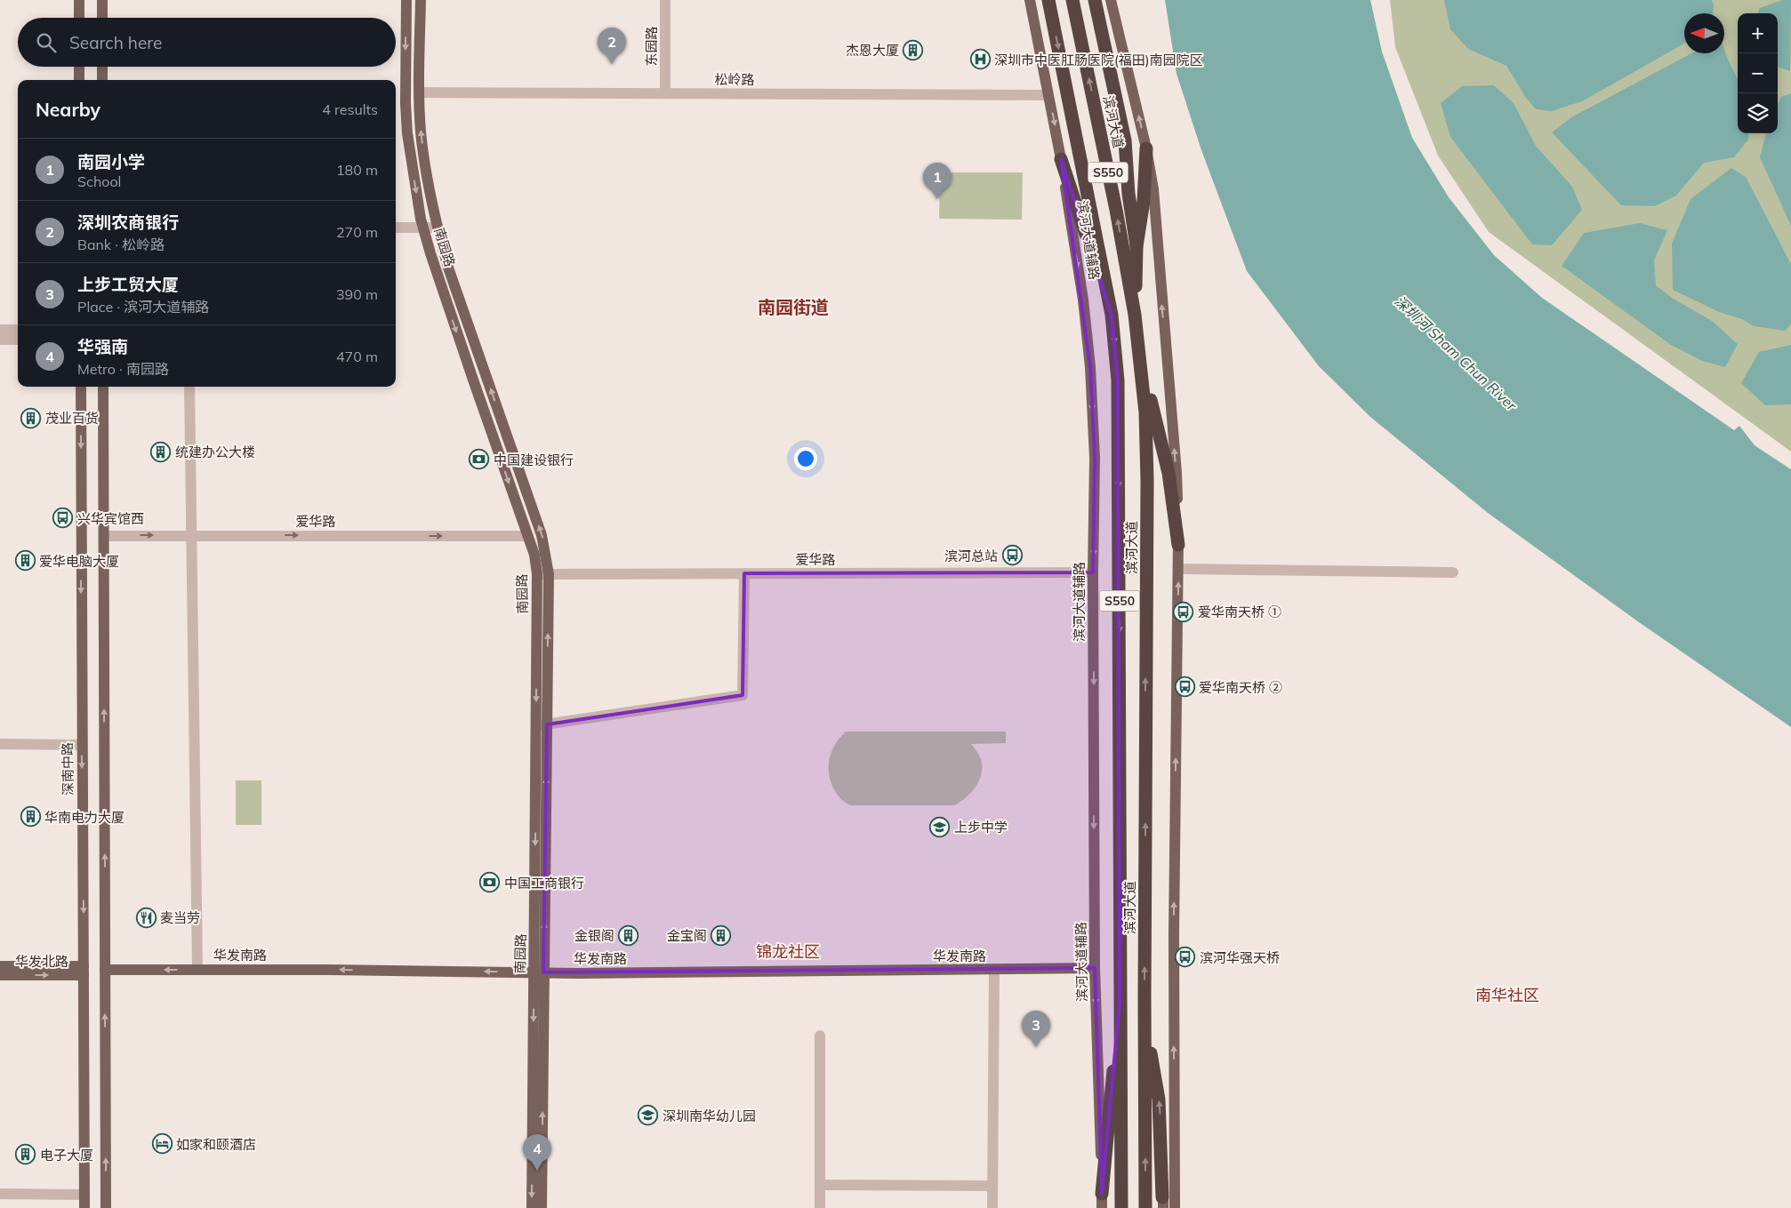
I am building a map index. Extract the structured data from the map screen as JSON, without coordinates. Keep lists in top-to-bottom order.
{
  "streets": {
    "highway": ["滨河大道", "S550"],
    "main road": [
      "滨河大道辅路",
      "南园路",
      "深南中路",
      "华发南路",
      "华发北路"
    ],
    "street": ["东园路", "松岭路", "爱华路"]
  },
  "crossings": [
    ["东园路", "松岭路"],
    ["松岭路", "滨河大道辅路"],
    ["松岭路", "南园路"],
    ["滨河大道辅路", "爱华路"],
    ["滨河大道辅路", "华发南路"],
    ["南园路", "爱华路"],
    ["南园路", "华发南路"],
    ["深南中路", "华发北路"]
  ],
  "one_way": ["爱华路", "华发南路"],
  "districts": ["南园街道", "锦龙社区", "南华社区"],
  "water": ["深圳河 Sham Chun River"],
  "places": {
    "building": [
      "杰恩大厦",
      "茂业百货",
      "统建办公大楼",
      "爱华电脑大厦",
      "华南电力大厦",
      "金银阁",
      "金宝阁",
      "电子大厦"
    ],
    "hospital": ["深圳市中医肛肠医院(福田)南园院区"],
    "bank": ["中国建设银行", "中国工商银行"],
    "bus stop": [
      "兴华宾馆西",
      "滨河总站",
      "爱华南天桥 ①",
      "爱华南天桥 ②",
      "滨河华强天桥"
    ],
    "school or university": ["上步中学", "深圳南华幼儿园"],
    "restaurant": ["麦当劳"],
    "hotel": ["如家和颐酒店"]
  },
  "north": "left",
  "page": {
    "map_buttons": ["+", "−"],
    "search": "Search here",
    "pins": [
      "2",
      "1",
      "3",
      "4"
    ],
    "heading": ["Nearby", "4 results"],
    "list": [
      {
        "mark": "1",
        "name": "南园小学",
        "note": "School",
        "value": "180 m"
      },
      {
        "mark": "2",
        "name": "深圳农商银行",
        "note": "Bank · 松岭路",
        "value": "270 m"
      },
      {
        "mark": "3",
        "name": "上步工贸大厦",
        "note": "Place · 滨河大道辅路",
        "value": "390 m"
      },
      {
        "mark": "4",
        "name": "华强南",
        "note": "Metro · 南园路",
        "value": "470 m"
      }
    ]
  }
}
